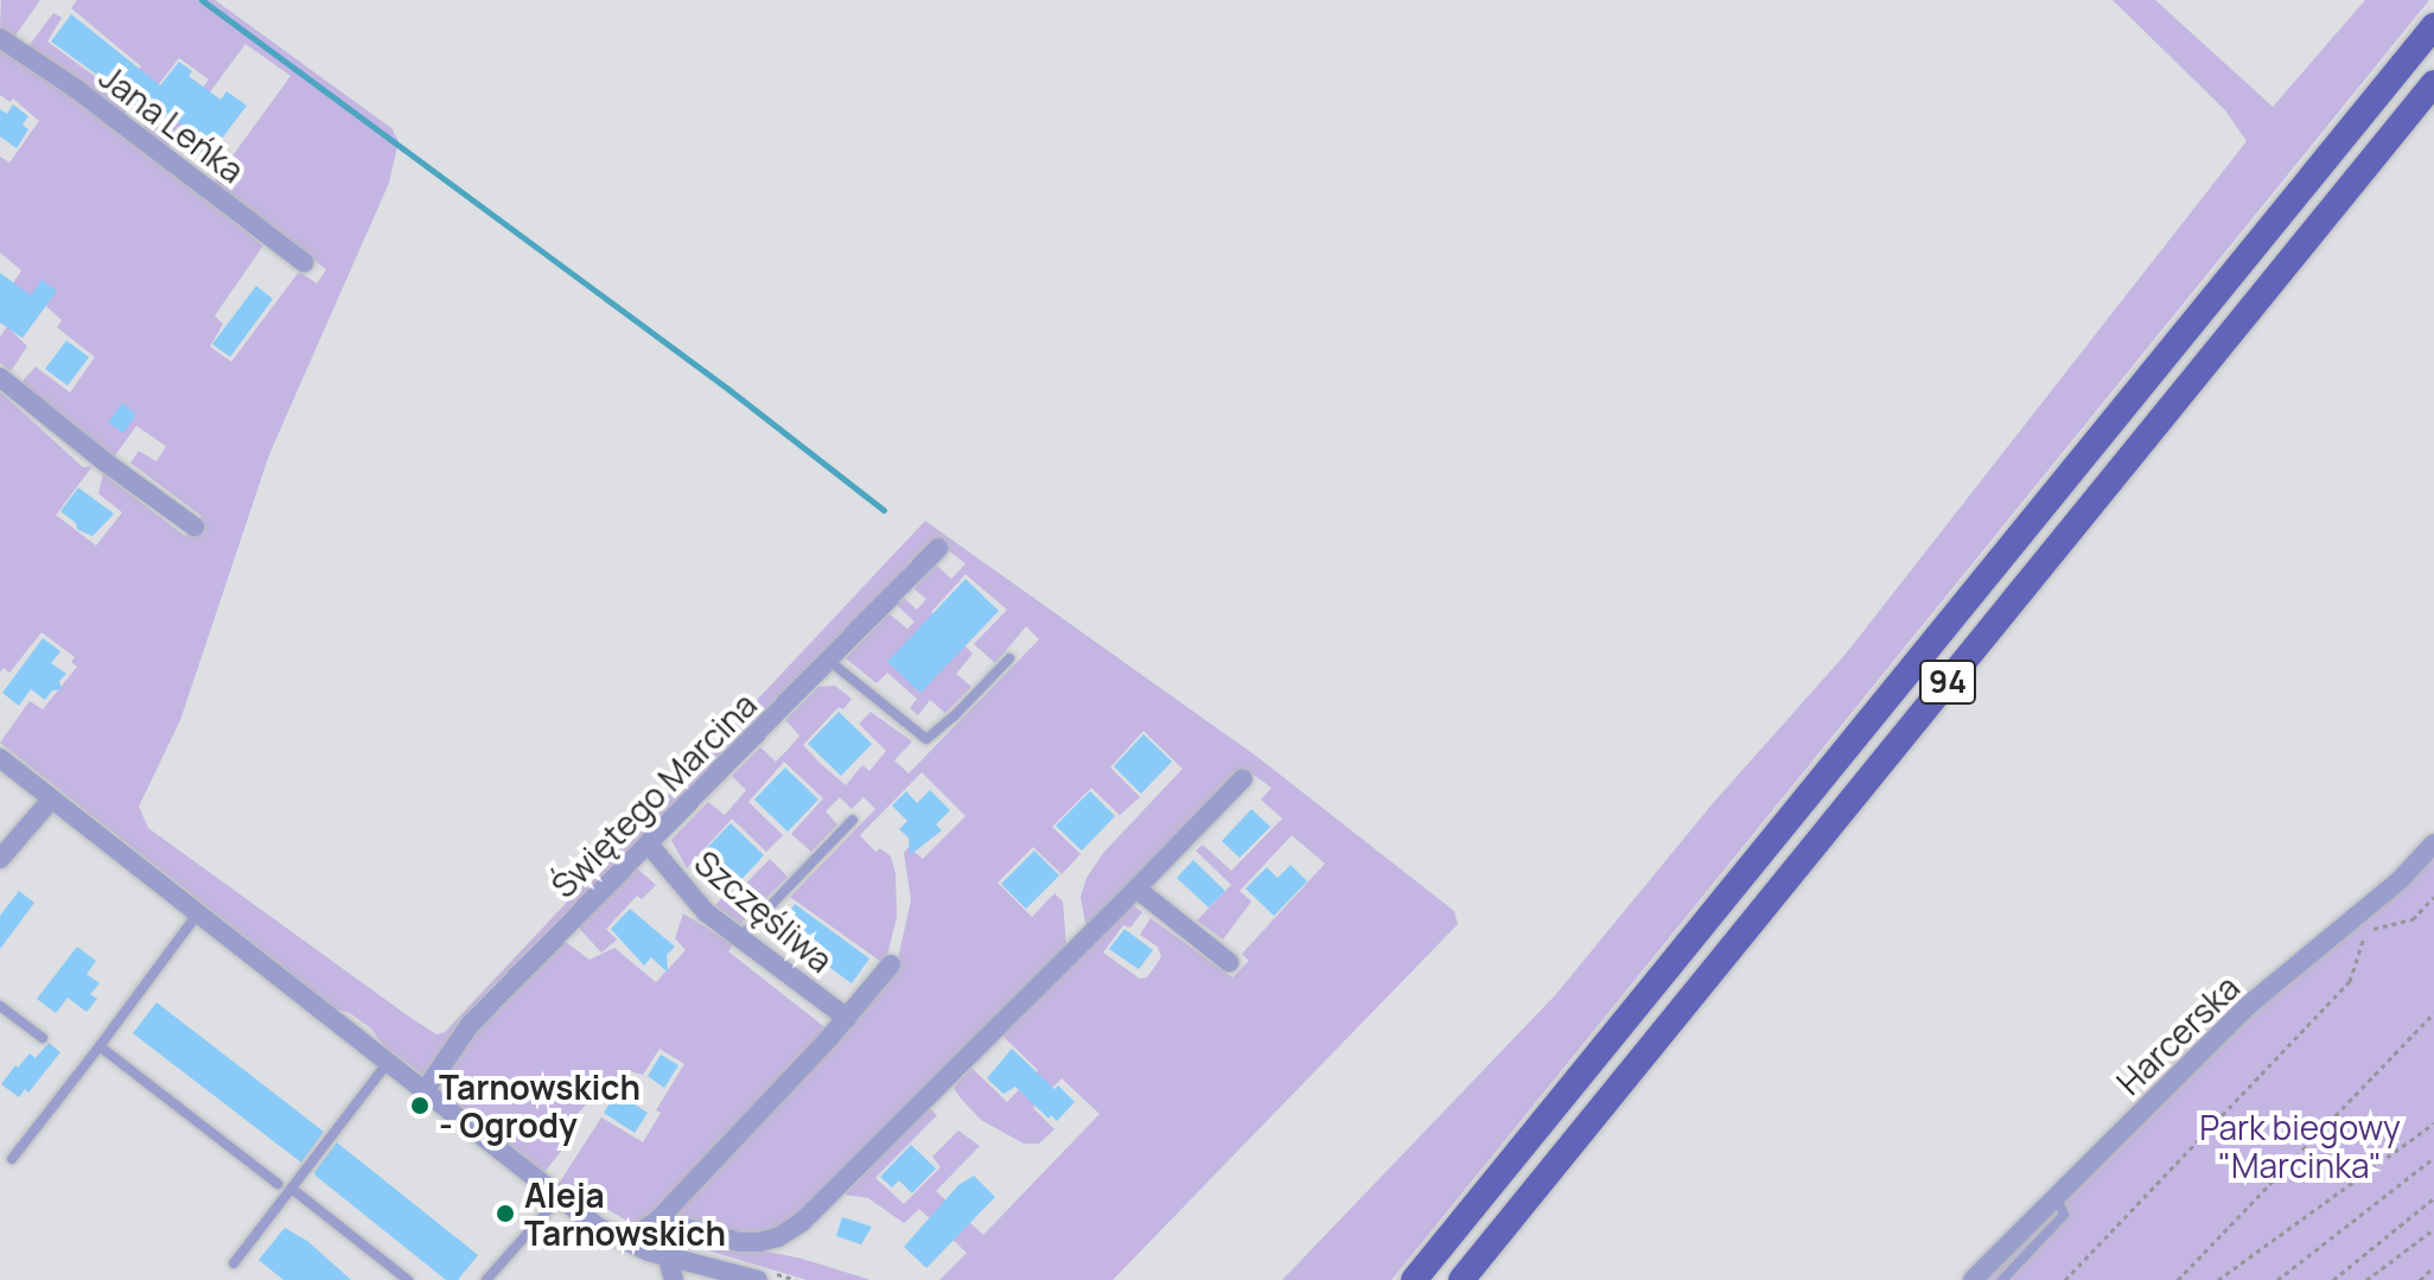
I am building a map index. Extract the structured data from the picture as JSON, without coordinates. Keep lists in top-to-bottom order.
{
  "streets": {
    "main road": ["94"],
    "street": [
      "Jana Leńka",
      "Świętego Marcina",
      "Szczęśliwa",
      "Harcerska"
    ]
  },
  "crossings": [
    ["Świętego Marcina", "Szczęśliwa"]
  ],
  "parks": ["Park biegowy \"Marcinka\""],
  "places": ["Tarnowskich - Ogrody", "Aleja Tarnowskich"]
}
